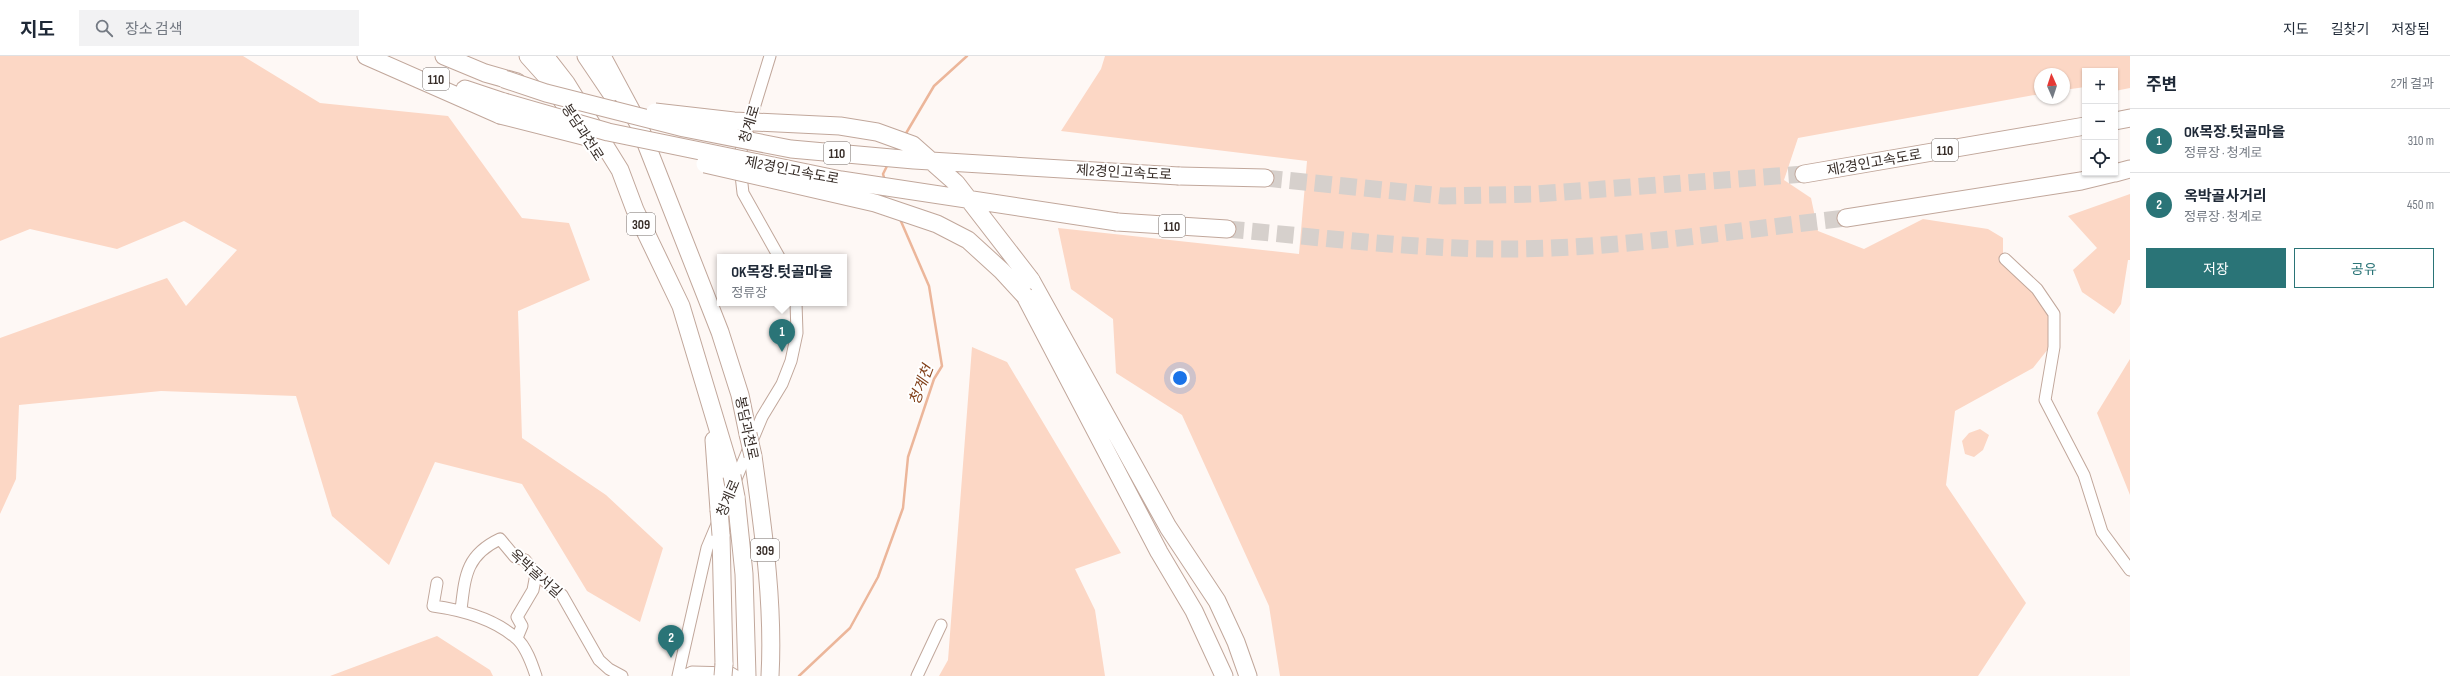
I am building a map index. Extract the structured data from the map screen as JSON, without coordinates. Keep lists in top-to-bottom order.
{
  "streets": {
    "highway": [
      "110",
      "봉담과천로",
      "제2경인고속도로",
      "309"
    ],
    "street": ["청계로", "옥박골서길"]
  },
  "water": ["청계천"],
  "north": "top",
  "page": {
    "header": "지도",
    "search": "장소 검색",
    "nav": ["지도", "길찾기", "저장됨"],
    "heading": ["주변", "2개 결과"],
    "map_buttons": ["+", "−"],
    "list": [
      {
        "mark": "1",
        "name": "OK목장.텃골마을",
        "note": "정류장 · 청계로",
        "value": "310 m"
      },
      {
        "mark": "2",
        "name": "옥박골사거리",
        "note": "정류장 · 청계로",
        "value": "450 m"
      }
    ],
    "buttons": ["저장", "공유"],
    "popup": ["OK목장.텃골마을", "정류장"],
    "pins": ["1", "2"]
  }
}
